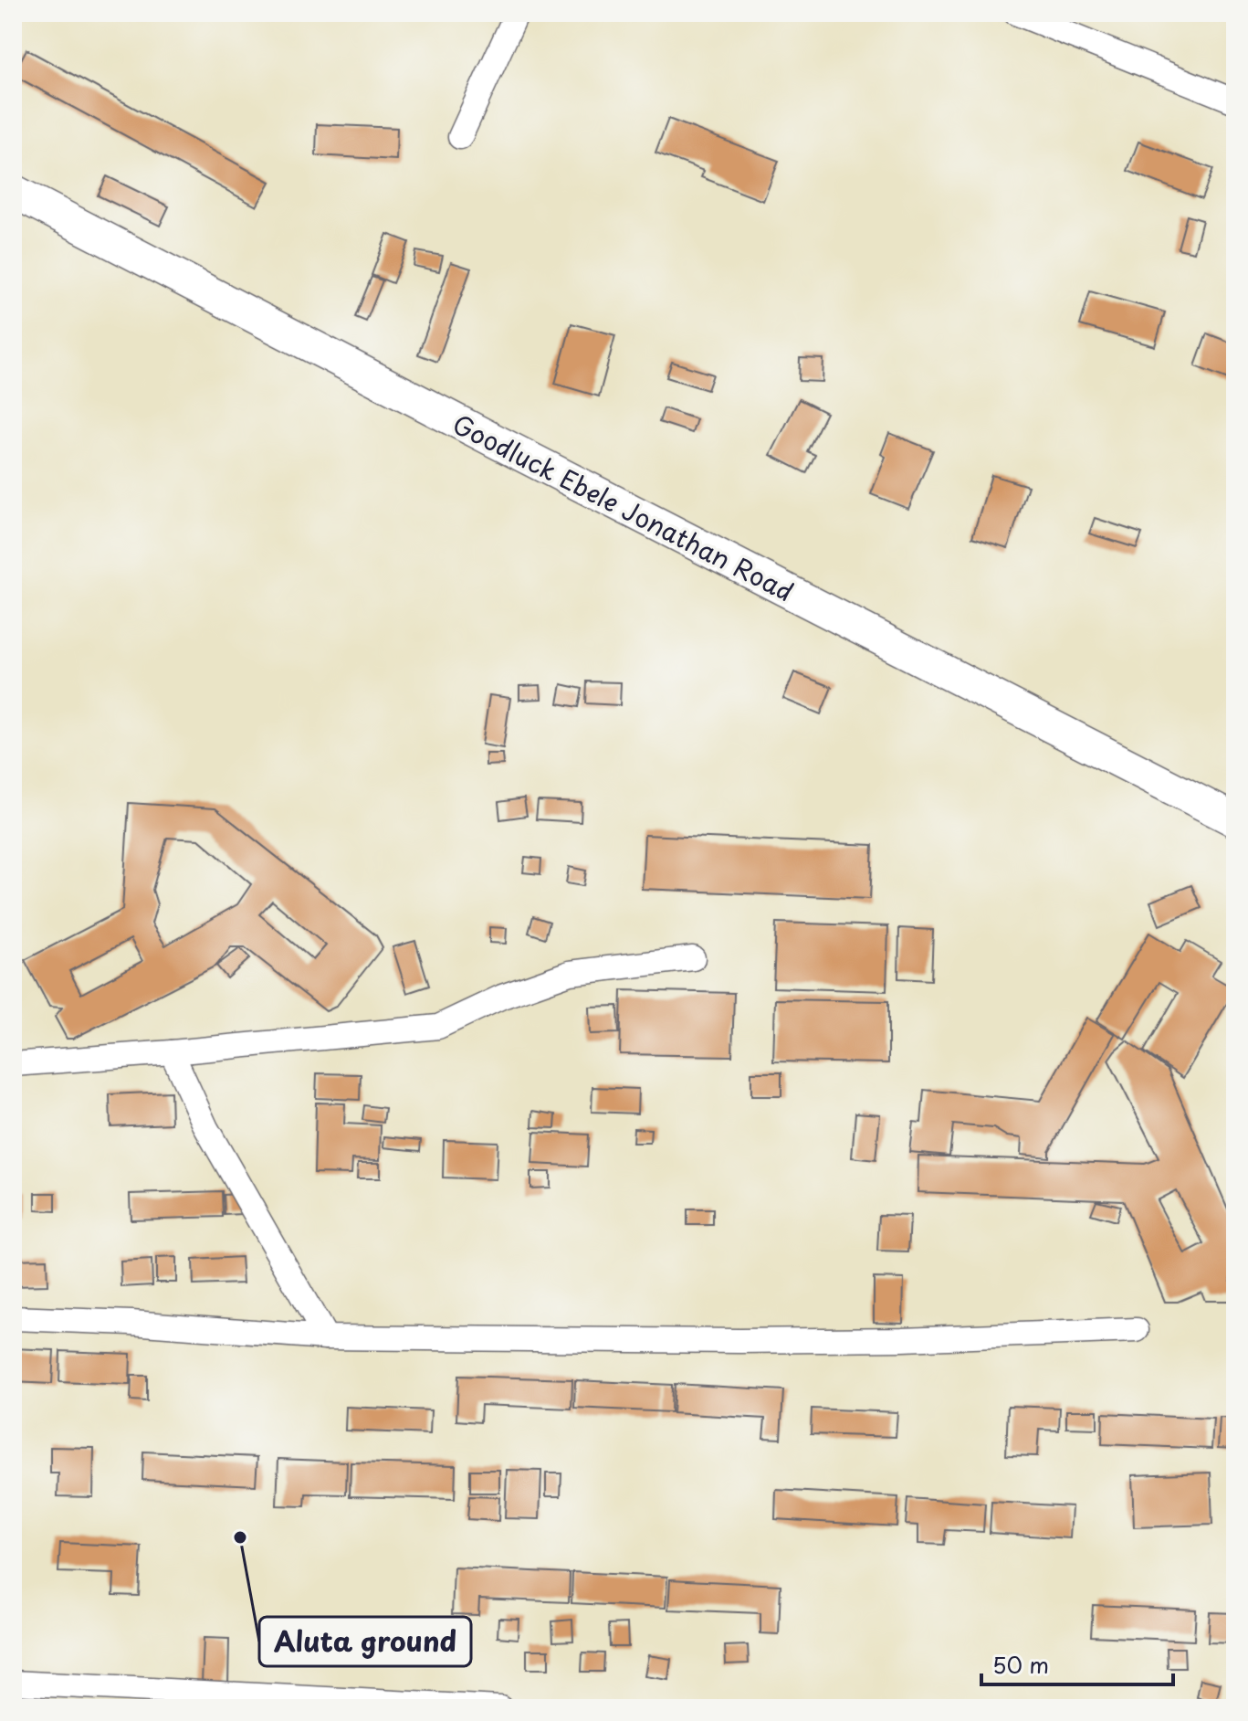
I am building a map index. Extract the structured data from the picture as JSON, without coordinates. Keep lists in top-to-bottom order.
{
  "streets": {
    "main road": ["Goodluck Ebele Jonathan Road"]
  },
  "places": ["Aluta ground"],
  "scale_bar": "50 m"
}
